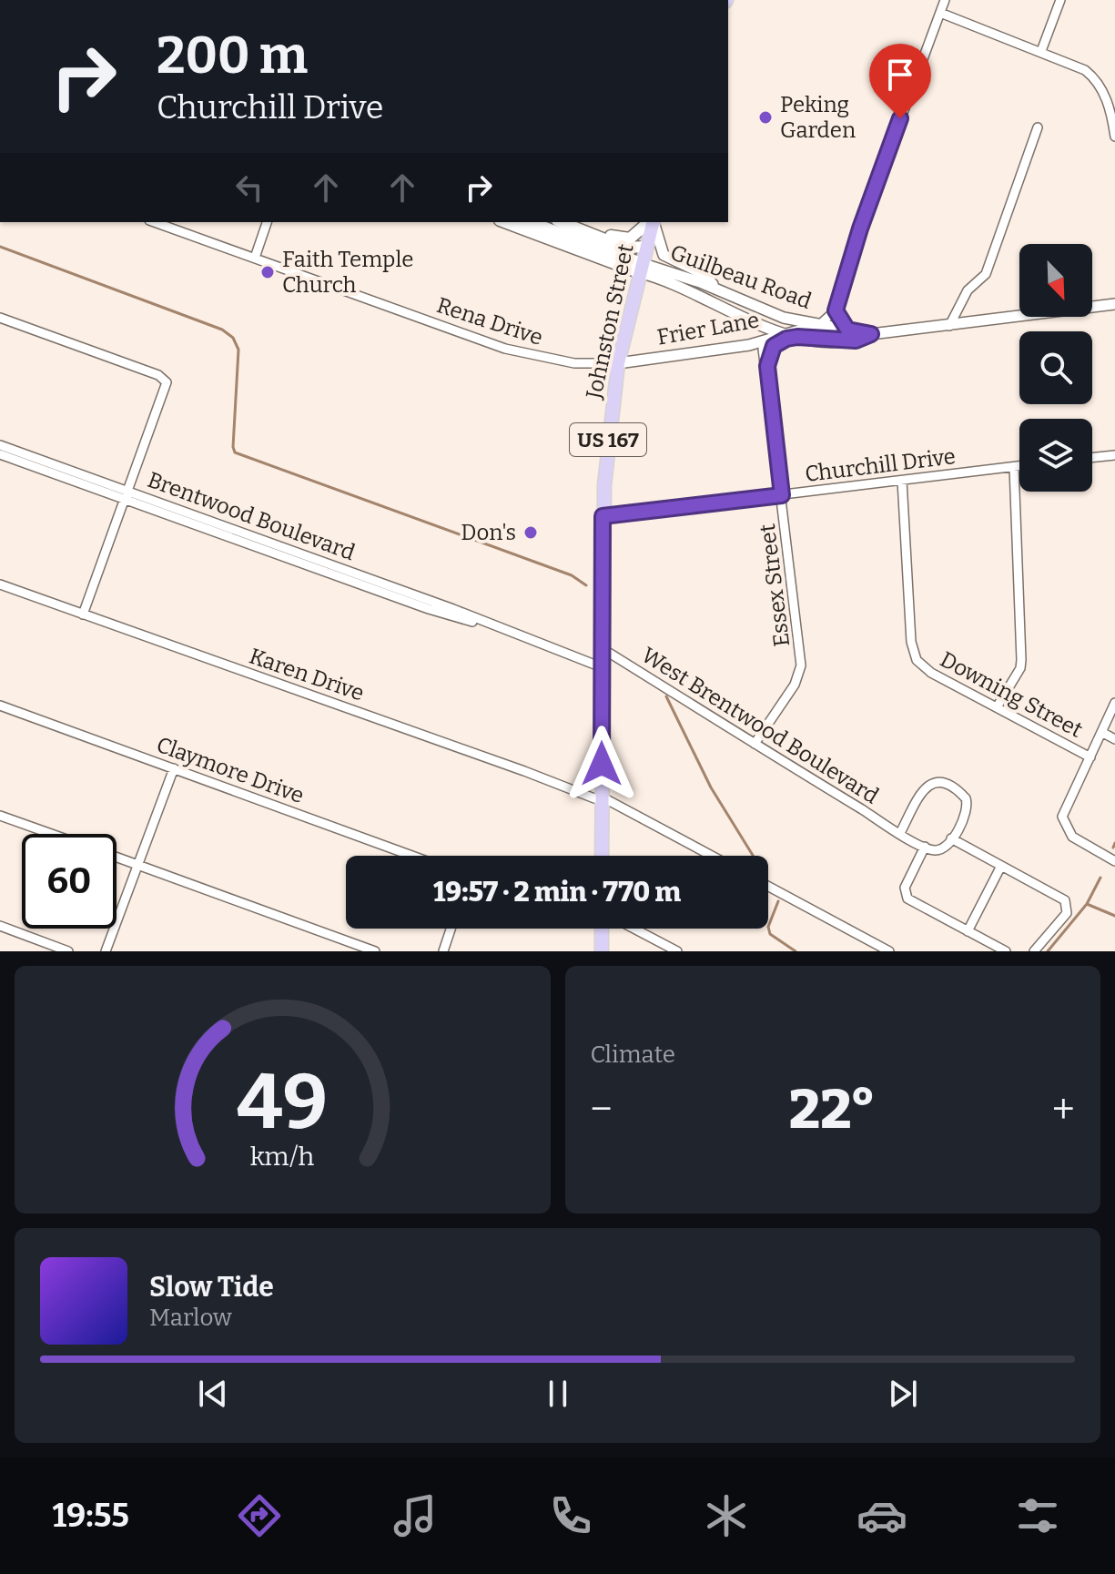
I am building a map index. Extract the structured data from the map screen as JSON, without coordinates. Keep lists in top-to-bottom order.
{
  "streets": {
    "main road": ["Johnston Street", "US 167"],
    "street": [
      "Guilbeau Road",
      "Rena Drive",
      "Frier Lane",
      "Churchill Drive",
      "Brentwood Boulevard",
      "Essex Street",
      "Karen Drive",
      "Downing Street",
      "West Brentwood Boulevard",
      "Claymore Drive"
    ]
  },
  "crossings": [
    ["Guilbeau Road", "Johnston Street"],
    ["Guilbeau Road", "Frier Lane"],
    ["Rena Drive", "Johnston Street"],
    ["Rena Drive", "Frier Lane"],
    ["Johnston Street", "Frier Lane"],
    ["Johnston Street", "Churchill Drive"],
    ["Johnston Street", "Brentwood Boulevard"],
    ["Johnston Street", "Karen Drive"],
    ["Johnston Street", "West Brentwood Boulevard"],
    ["Frier Lane", "Essex Street"],
    ["Churchill Drive", "Essex Street"],
    ["Churchill Drive", "Downing Street"],
    ["Essex Street", "West Brentwood Boulevard"]
  ],
  "places": ["Peking Garden", "Faith Temple Church", "Don's"],
  "north": "bottom right",
  "page": {
    "turn": ["200 m", "Churchill Drive"],
    "limit": "60",
    "trip": "19:57 · 2 min · 770 m",
    "tile": "Climate",
    "heat": ["−", "22°", "+"],
    "song": ["Slow Tide", "Marlow"],
    "tabs": "19:55",
    "gauge": ["49", "km/h"]
  }
}
